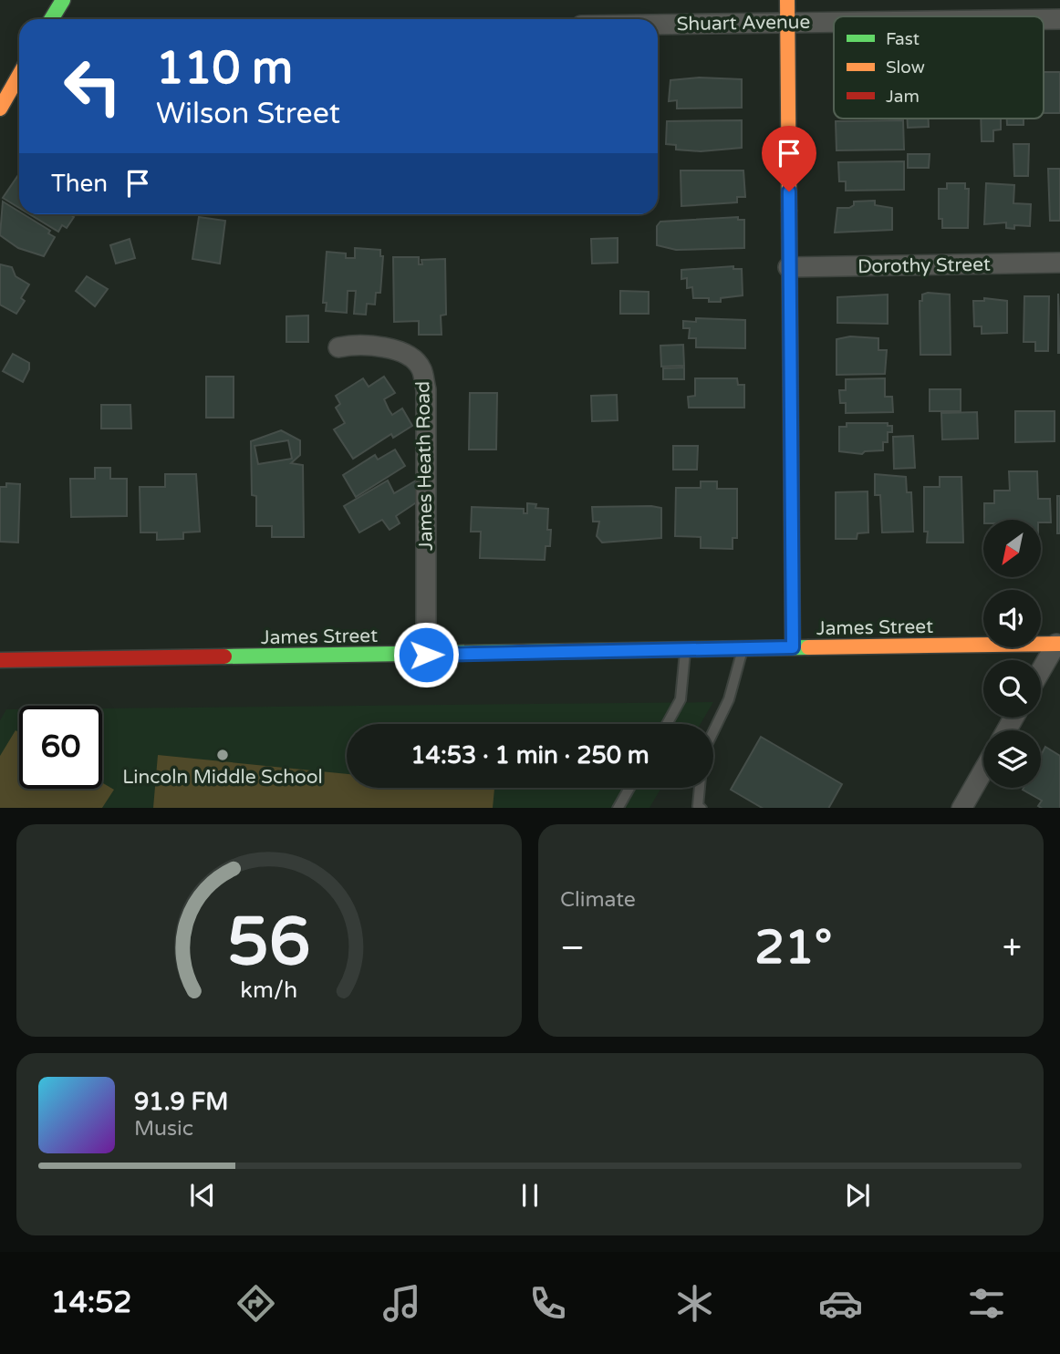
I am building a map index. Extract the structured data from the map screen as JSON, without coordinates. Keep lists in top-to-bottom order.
{
  "streets": {
    "main road": ["James Street"],
    "street": ["Shuart Avenue", "Dorothy Street", "James Heath Road"]
  },
  "crossings": [
    ["James Heath Road", "James Street"]
  ],
  "places": ["Lincoln Middle School"],
  "legend": ["Fast", "Slow", "Jam"],
  "north": "bottom left",
  "page": {
    "turn": ["110 m", "Wilson Street"],
    "then": "Then",
    "limit": "60",
    "trip": "14:53 · 1 min · 250 m",
    "tile": "Climate",
    "heat": ["−", "21°", "+"],
    "song": ["91.9 FM", "Music"],
    "tabs": "14:52",
    "gauge": ["56", "km/h"]
  }
}
